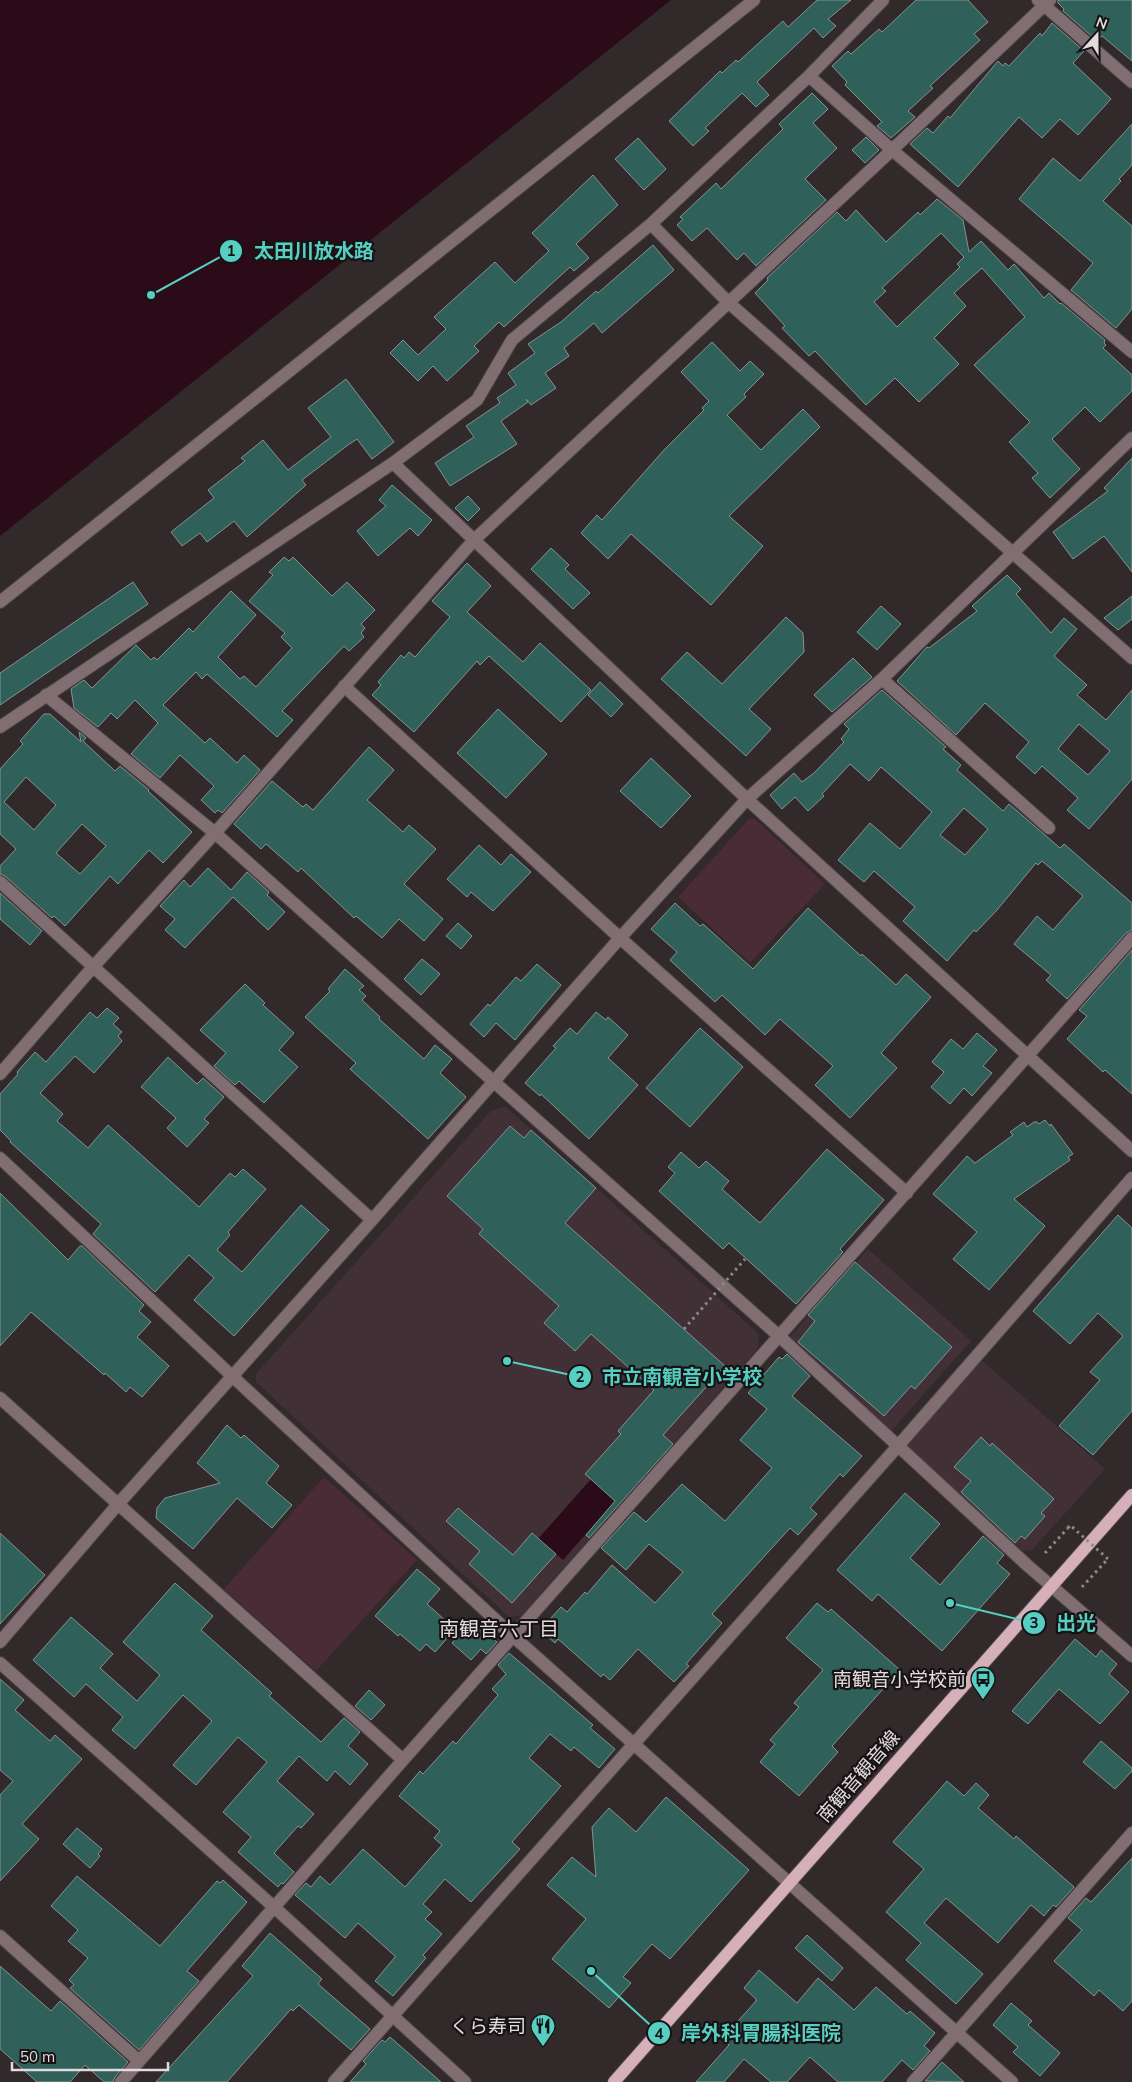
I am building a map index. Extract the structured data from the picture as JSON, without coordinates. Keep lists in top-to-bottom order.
{
  "streets": {
    "main road": ["南観音観音線"]
  },
  "districts": ["南観音六丁目"],
  "places": {
    "other": [
      "太田川放水路",
      "市立南観音小学校",
      "出光",
      "岸外科胃腸科医院"
    ],
    "bus stop": ["南観音小学校前"],
    "restaurant": ["くら寿司"]
  },
  "scale_bar": "50 m",
  "north": "top"
}
